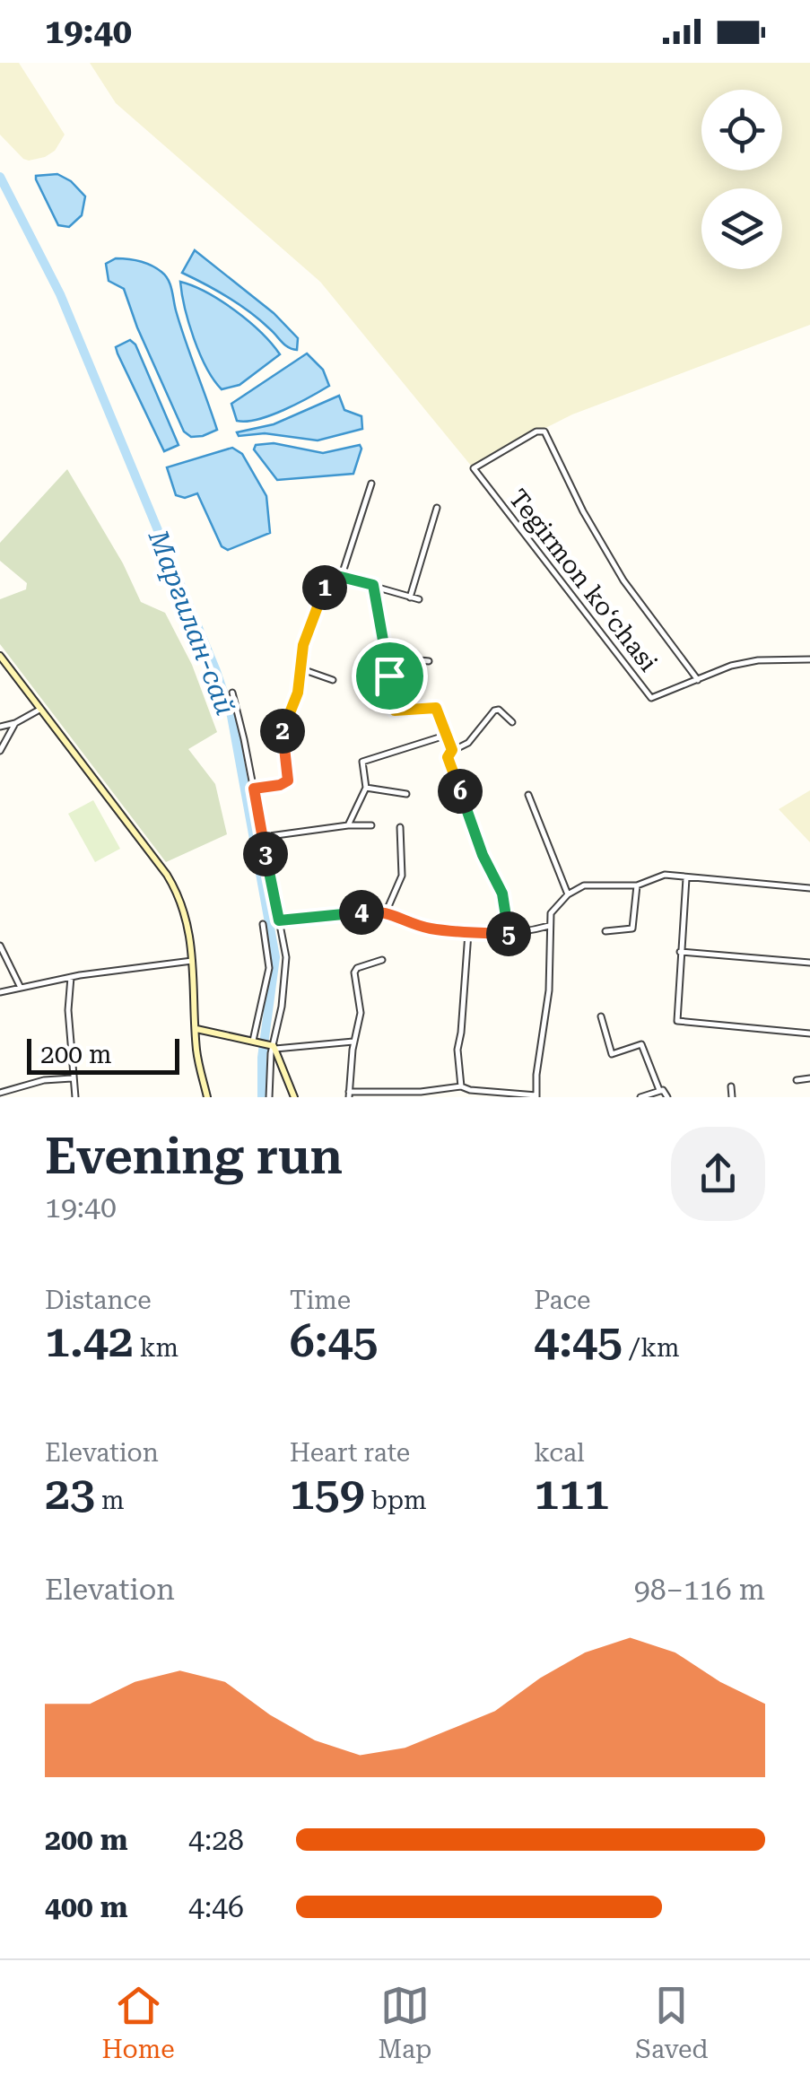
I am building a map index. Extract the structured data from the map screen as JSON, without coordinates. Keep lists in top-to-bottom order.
{
  "streets": {
    "street": ["Tegirmon koʻchasi"]
  },
  "water": ["Маргилан-сай"],
  "scale_bar": "200 m",
  "page": {
    "status": "19:40",
    "pins": [
      "1",
      "2",
      "6",
      "3",
      "4",
      "5"
    ],
    "scale": "200 m",
    "heading": ["Evening run", "19:40"],
    "stats": [
      ["Distance", "1.42 km"],
      ["Time", "6:45"],
      ["Pace", "4:45 /km"],
      ["Elevation", "23 m"],
      ["Heart rate", "159 bpm"],
      ["kcal", "111"]
    ],
    "chart": ["Elevation", "98–116 m"],
    "list": [
      {
        "name": "200 m",
        "note": "4:28"
      },
      {
        "name": "400 m",
        "note": "4:46"
      }
    ],
    "tabs": ["Home", "Map", "Saved"]
  }
}
